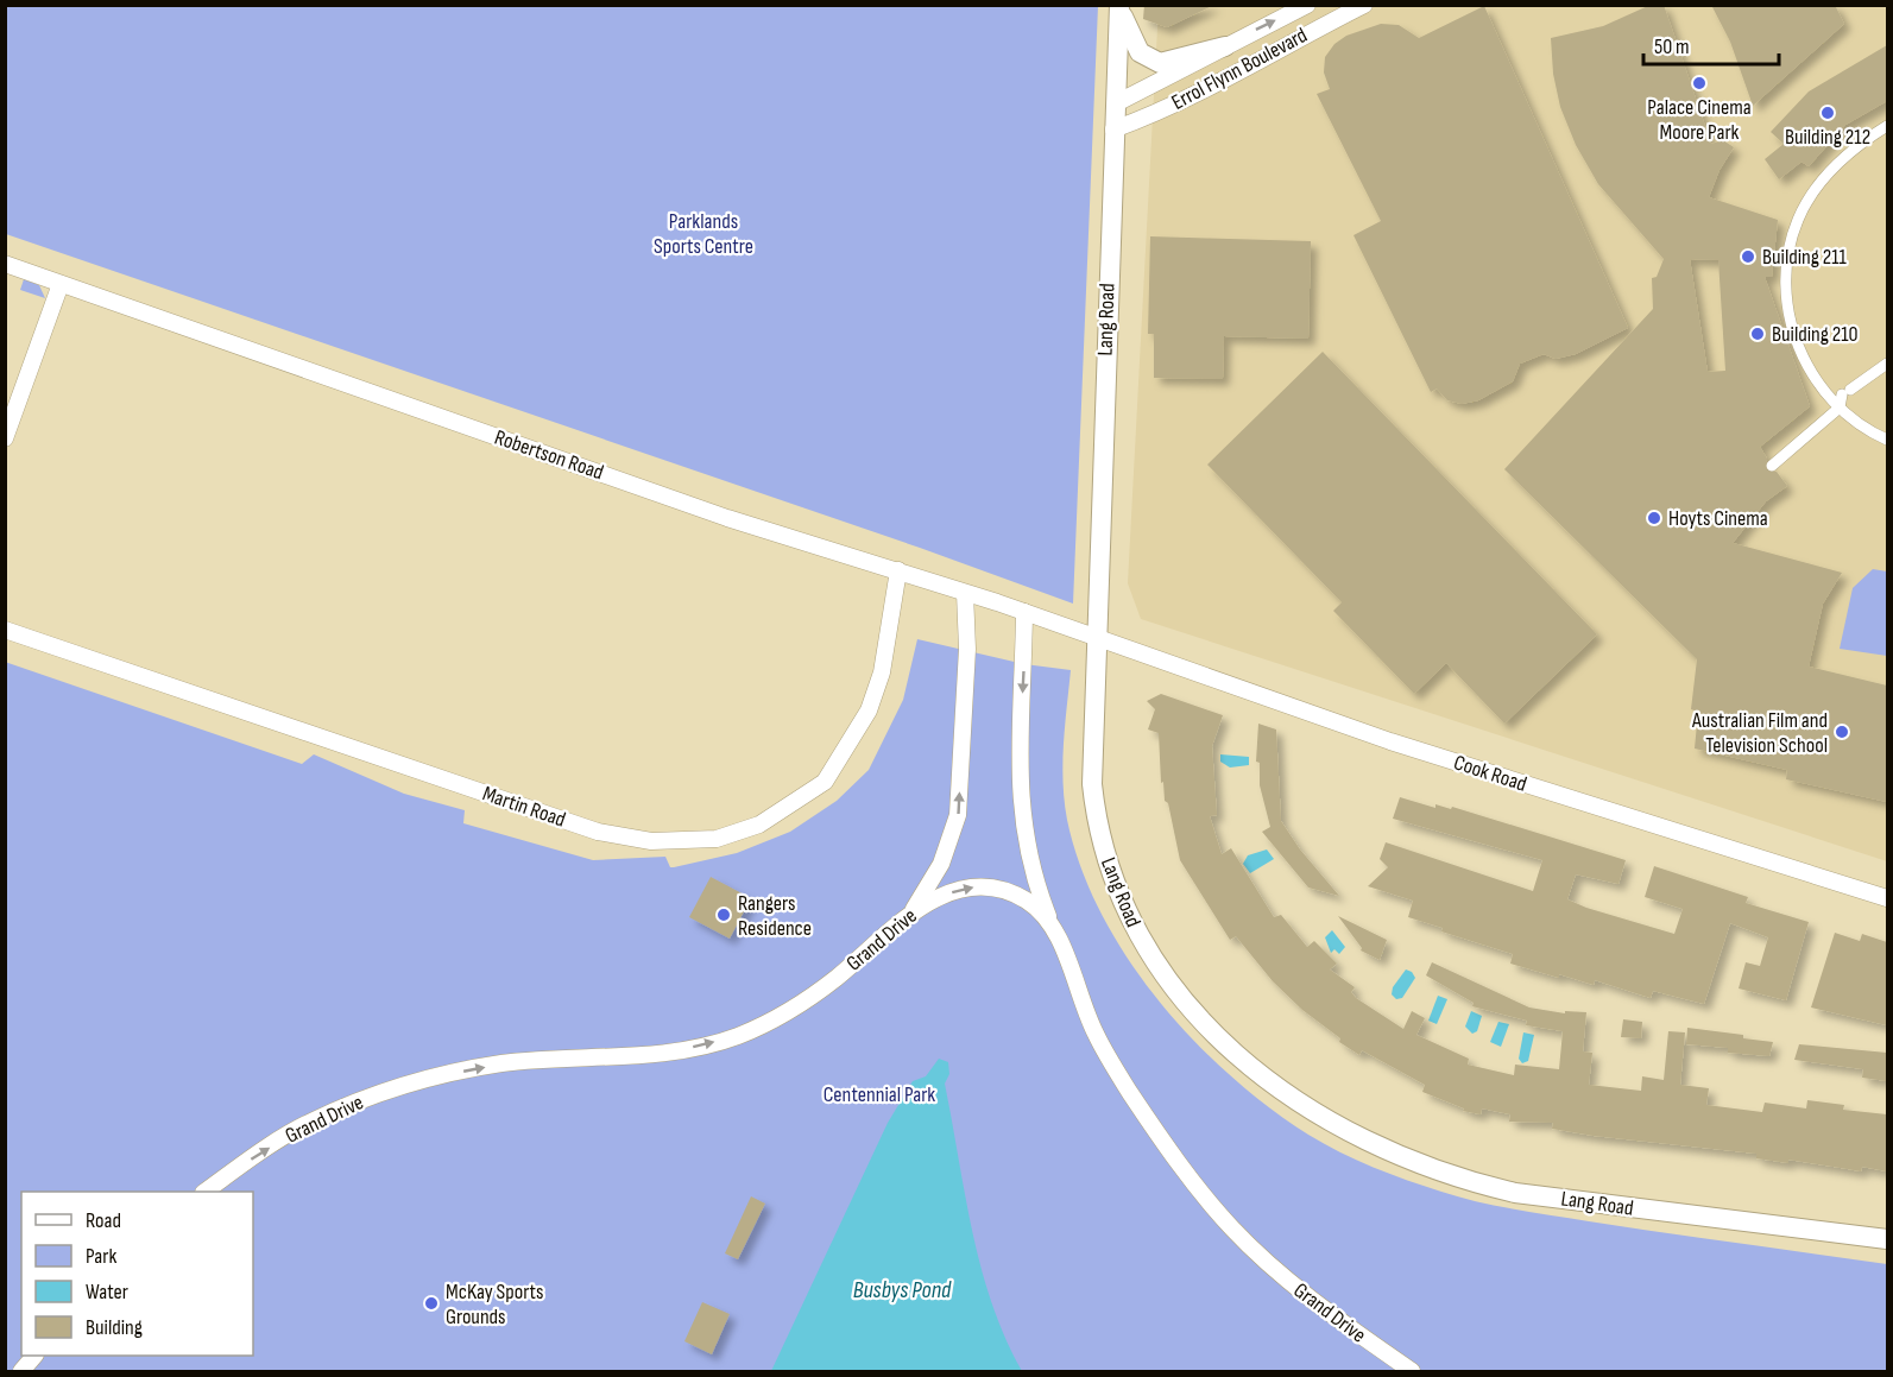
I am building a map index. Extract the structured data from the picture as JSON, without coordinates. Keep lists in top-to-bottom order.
{
  "streets": {
    "street": [
      "Errol Flynn Boulevard",
      "Lang Road",
      "Robertson Road",
      "Cook Road",
      "Martin Road",
      "Grand Drive"
    ]
  },
  "crossings": [
    ["Errol Flynn Boulevard", "Lang Road"],
    ["Lang Road", "Robertson Road"],
    ["Lang Road", "Cook Road"],
    ["Robertson Road", "Cook Road"],
    ["Robertson Road", "Martin Road"]
  ],
  "one_way": ["Grand Drive"],
  "water": ["Busbys Pond"],
  "parks": ["Parklands Sports Centre", "Centennial Park"],
  "places": [
    "Palace Cinema Moore Park",
    "Building 212",
    "Building 211",
    "Building 210",
    "Hoyts Cinema",
    "Australian Film and Television School",
    "Rangers Residence",
    "McKay Sports Grounds"
  ],
  "legend": [
    "Road",
    "Park",
    "Water",
    "Building"
  ],
  "scale_bar": "50 m"
}
